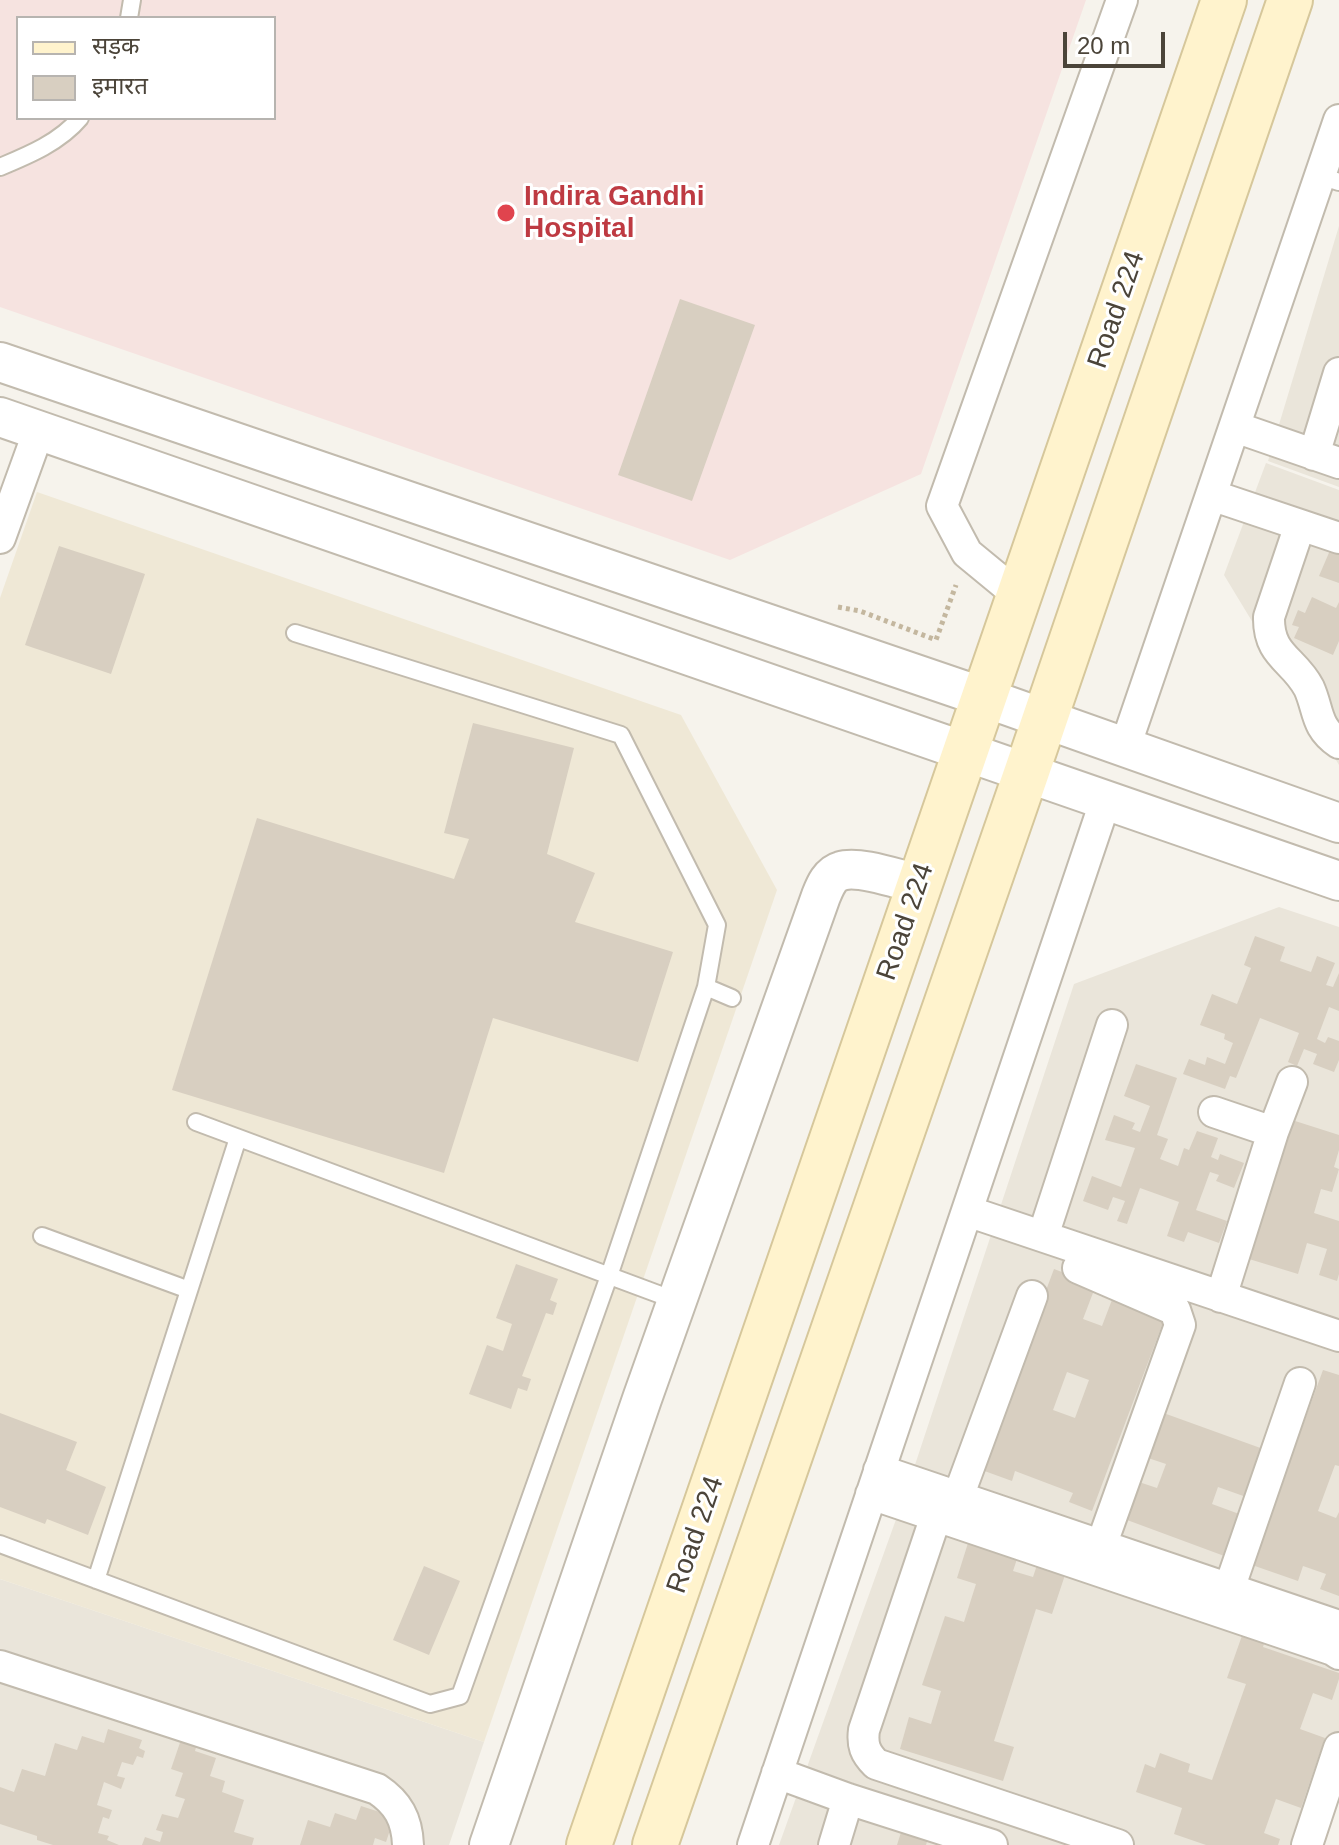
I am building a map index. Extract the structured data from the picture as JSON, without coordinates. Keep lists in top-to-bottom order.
{
  "streets": {
    "main road": ["Road 224"]
  },
  "places": ["Indira Gandhi Hospital"],
  "legend": ["सड़क", "इमारत"],
  "scale_bar": "20 m"
}
